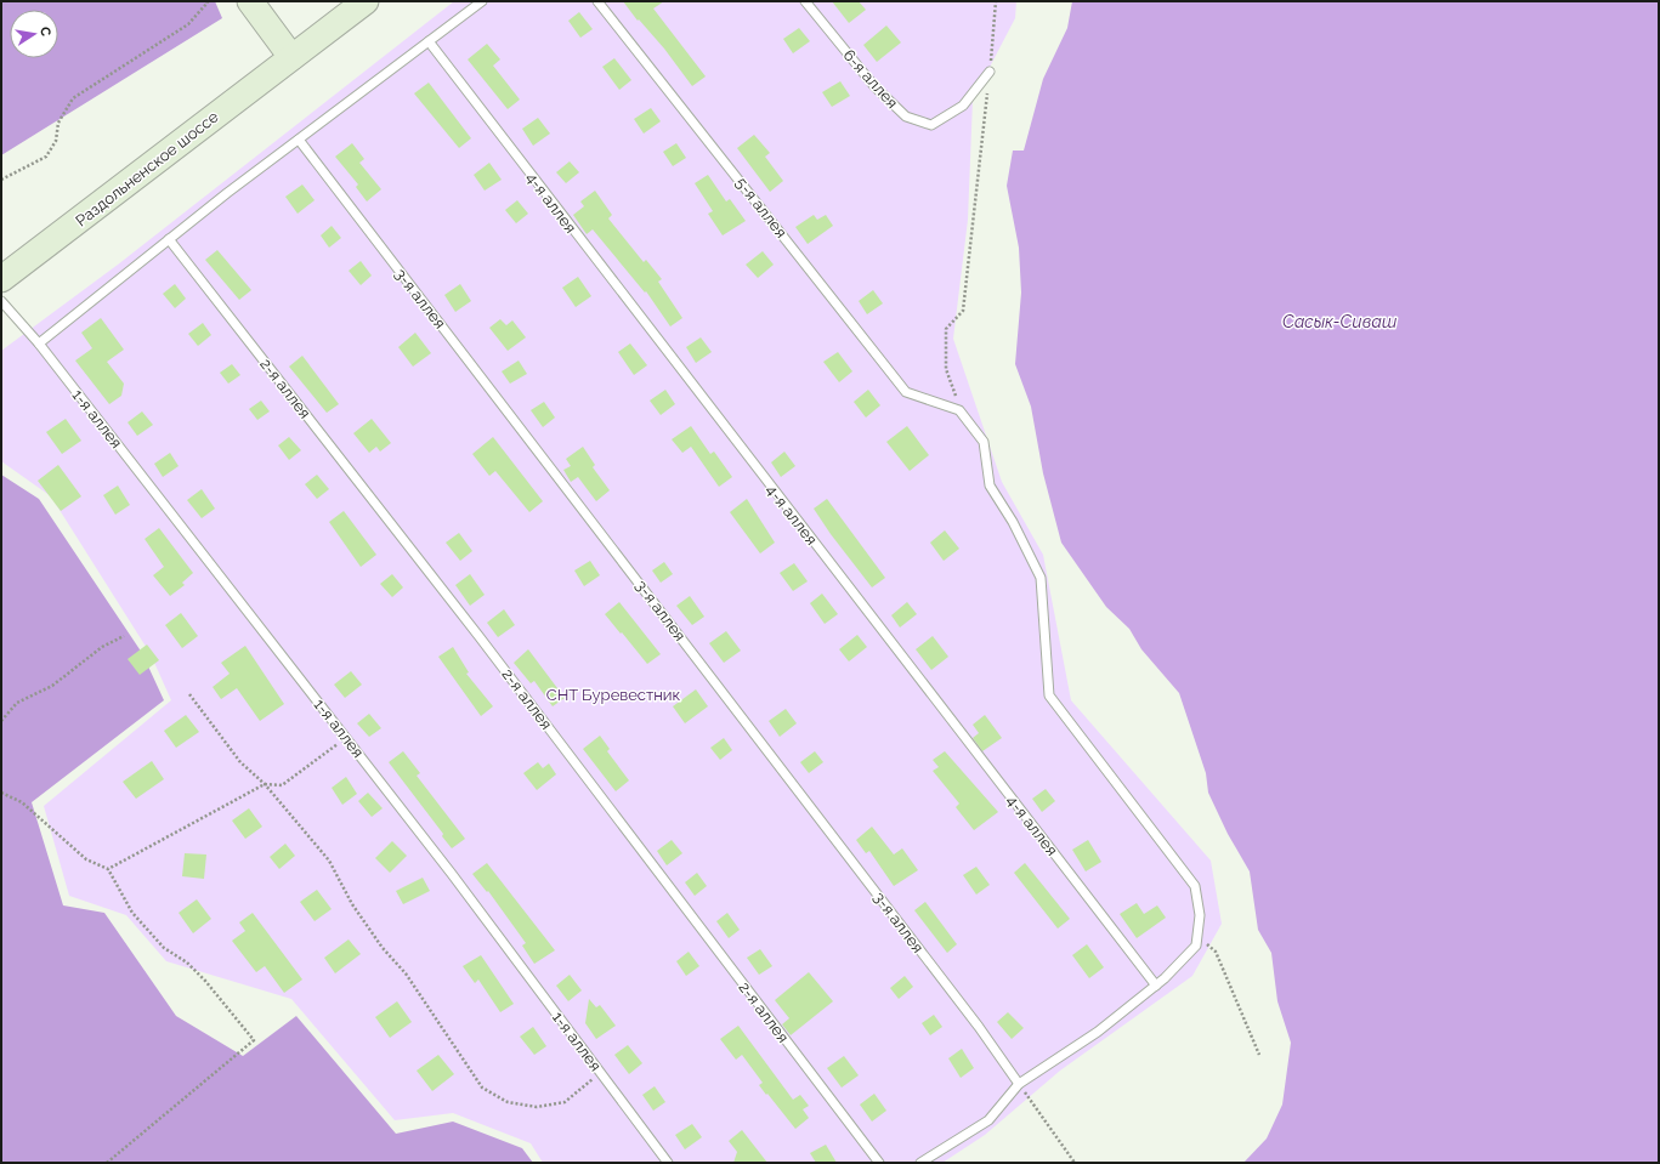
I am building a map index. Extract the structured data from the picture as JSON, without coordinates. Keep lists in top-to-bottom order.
{
  "streets": {
    "main road": ["Раздольненское шоссе"],
    "lane": [
      "6-я аллея",
      "4-я аллея",
      "5-я аллея",
      "3-я аллея",
      "2-я аллея",
      "1-я аллея"
    ]
  },
  "water": ["Сасык-Сиваш"],
  "parks": ["СНТ Буревестник"],
  "north": "right"
}
